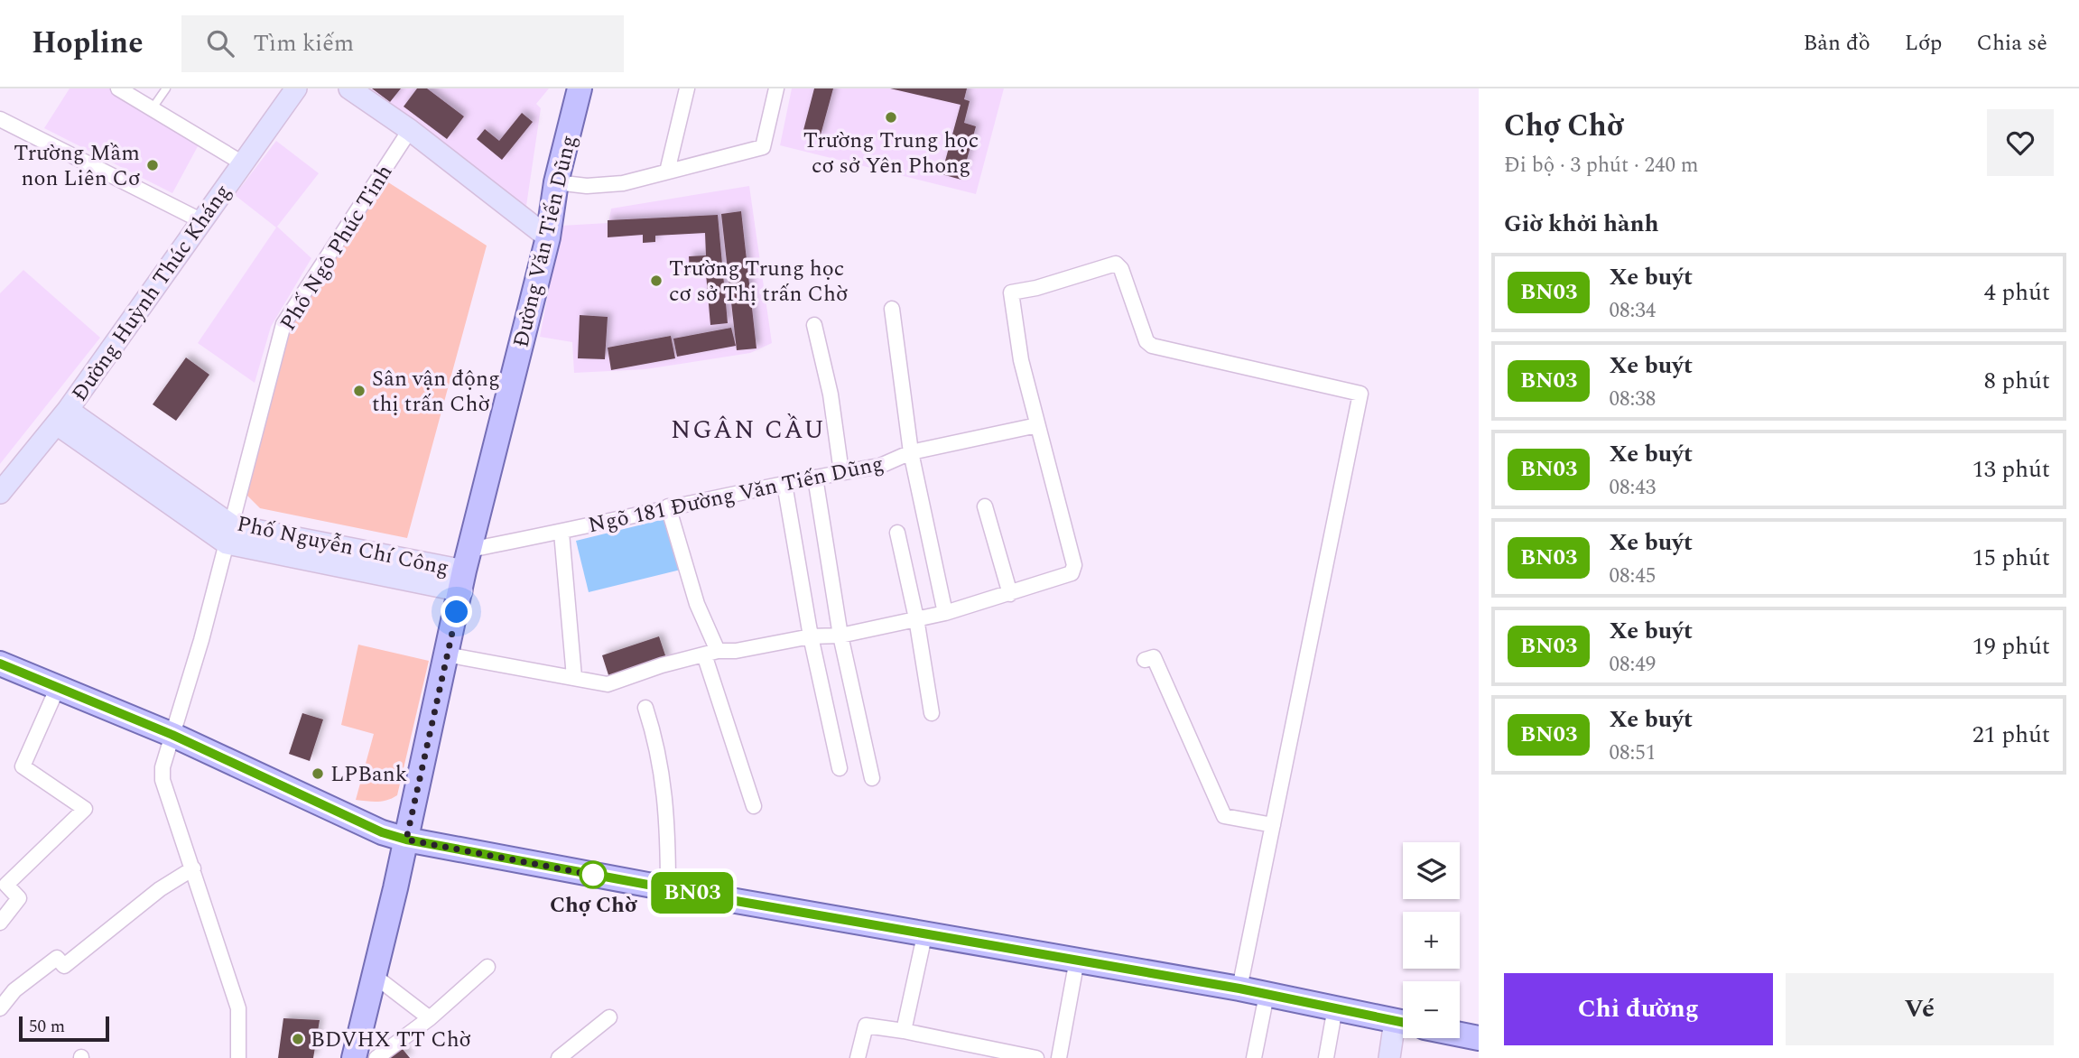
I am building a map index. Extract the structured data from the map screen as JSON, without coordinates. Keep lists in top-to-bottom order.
{
  "streets": {
    "main road": ["Đường Văn Tiến Dũng", "Đường Huỳnh Thúc Kháng", "Phố Nguyễn Chí Công"],
    "street": ["Phố Ngô Phúc Tinh", "Ngõ 181 Đường Văn Tiến Dũng"]
  },
  "crossings": [
    ["Đường Văn Tiến Dũng", "Ngõ 181 Đường Văn Tiến Dũng"],
    ["Đường Văn Tiến Dũng", "Phố Nguyễn Chí Công"],
    ["Phố Ngô Phúc Tinh", "Phố Nguyễn Chí Công"],
    ["Đường Huỳnh Thúc Kháng", "Phố Nguyễn Chí Công"],
    ["Ngõ 181 Đường Văn Tiến Dũng", "Phố Nguyễn Chí Công"]
  ],
  "districts": ["NGÂN CẦU"],
  "places": [
    "Trường Trung học cơ sở Yên Phong",
    "Trường Mầm non Liên Cơ",
    "Trường Trung học cơ sở Thị trấn Chờ",
    "Sân vận động thị trấn Chờ",
    "LPBank",
    "Chợ Chờ",
    "BDVHX TT Chờ"
  ],
  "lines": ["bus line BN03"],
  "scale_bar": "50 m",
  "page": {
    "header": "Hopline",
    "search": "Tìm kiếm",
    "nav": ["Bản đồ", "Lớp", "Chia sẻ"],
    "on_map": "BN03",
    "heading": [
      ["Chợ Chờ", "Đi bộ · 3 phút · 240 m"],
      "Giờ khởi hành"
    ],
    "list": [
      {
        "mark": "BN03",
        "name": "Xe buýt",
        "note": "08:34",
        "value": "4 phút"
      },
      {
        "mark": "BN03",
        "name": "Xe buýt",
        "note": "08:38",
        "value": "8 phút"
      },
      {
        "mark": "BN03",
        "name": "Xe buýt",
        "note": "08:43",
        "value": "13 phút"
      },
      {
        "mark": "BN03",
        "name": "Xe buýt",
        "note": "08:45",
        "value": "15 phút"
      },
      {
        "mark": "BN03",
        "name": "Xe buýt",
        "note": "08:49",
        "value": "19 phút"
      },
      {
        "mark": "BN03",
        "name": "Xe buýt",
        "note": "08:51",
        "value": "21 phút"
      }
    ],
    "map_buttons": ["+", "−"],
    "buttons": ["Chỉ đường", "Vé"],
    "scale": "50 m"
  }
}
